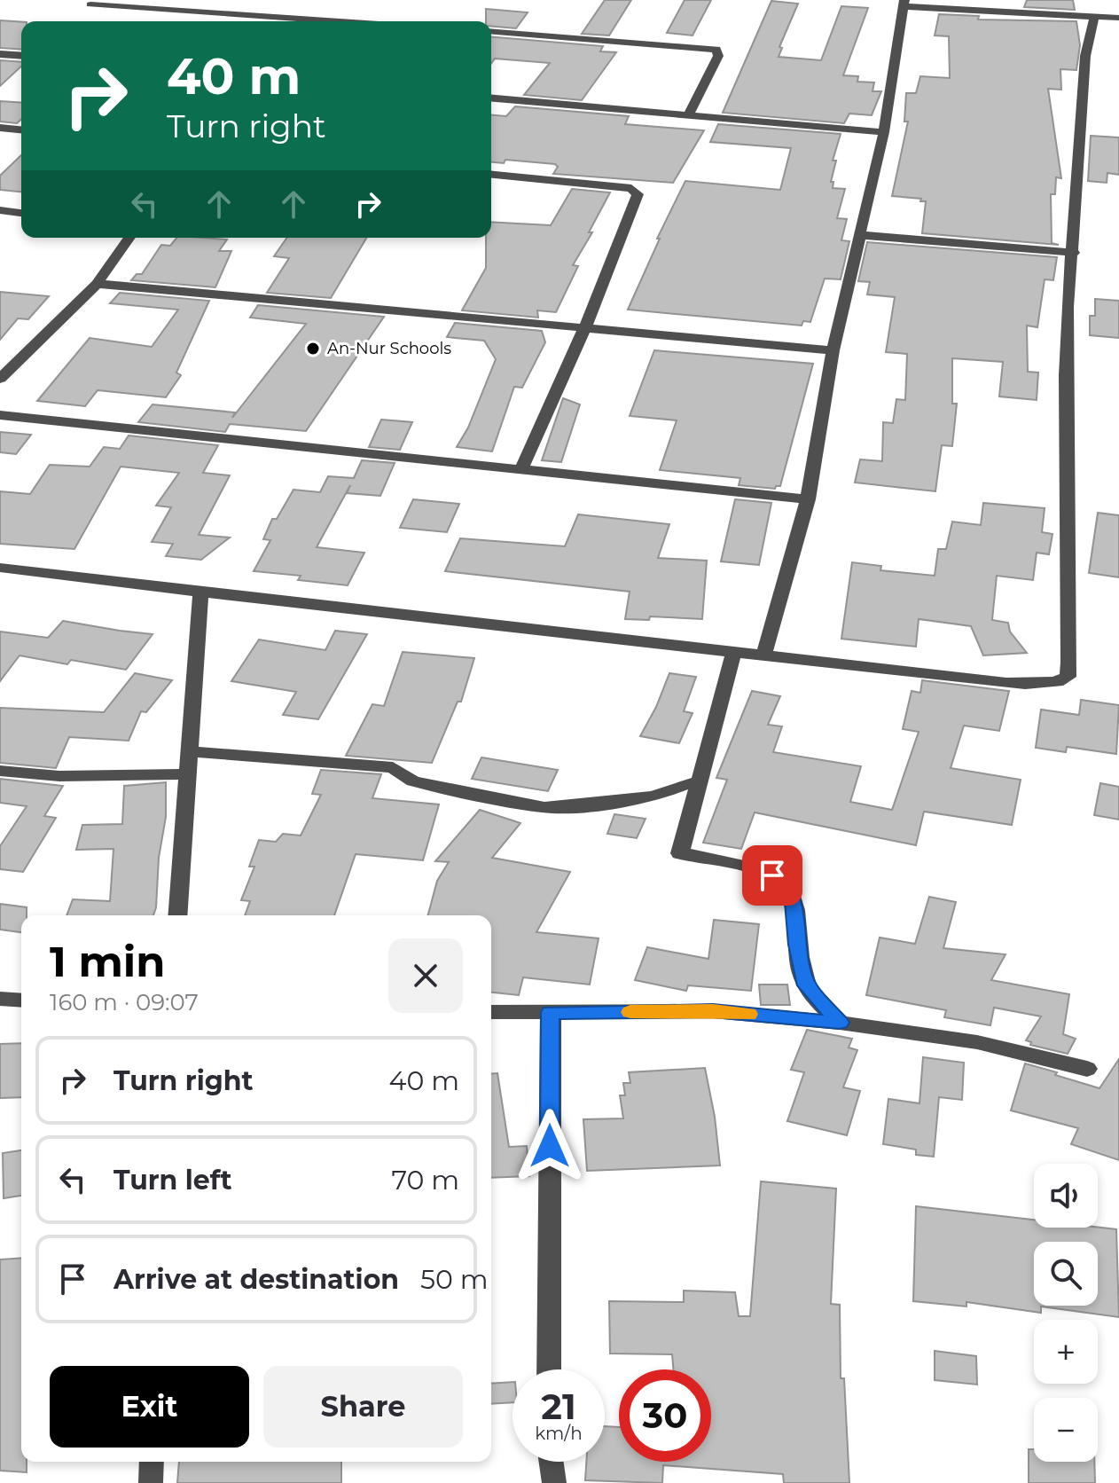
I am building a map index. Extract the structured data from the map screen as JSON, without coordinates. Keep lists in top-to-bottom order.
{
  "places": ["An-Nur Schools"],
  "page": {
    "turn": ["40 m", "Turn right"],
    "heading": ["1 min", "160 m · 09:07"],
    "list": [
      {
        "name": "Turn right",
        "value": "40 m"
      },
      {
        "name": "Turn left",
        "value": "70 m"
      },
      {
        "name": "Arrive at destination",
        "value": "50 m"
      }
    ],
    "map_buttons": ["+", "−"],
    "buttons": ["Exit", "Share"],
    "speed": "21 km/h",
    "limit": "30"
  }
}
